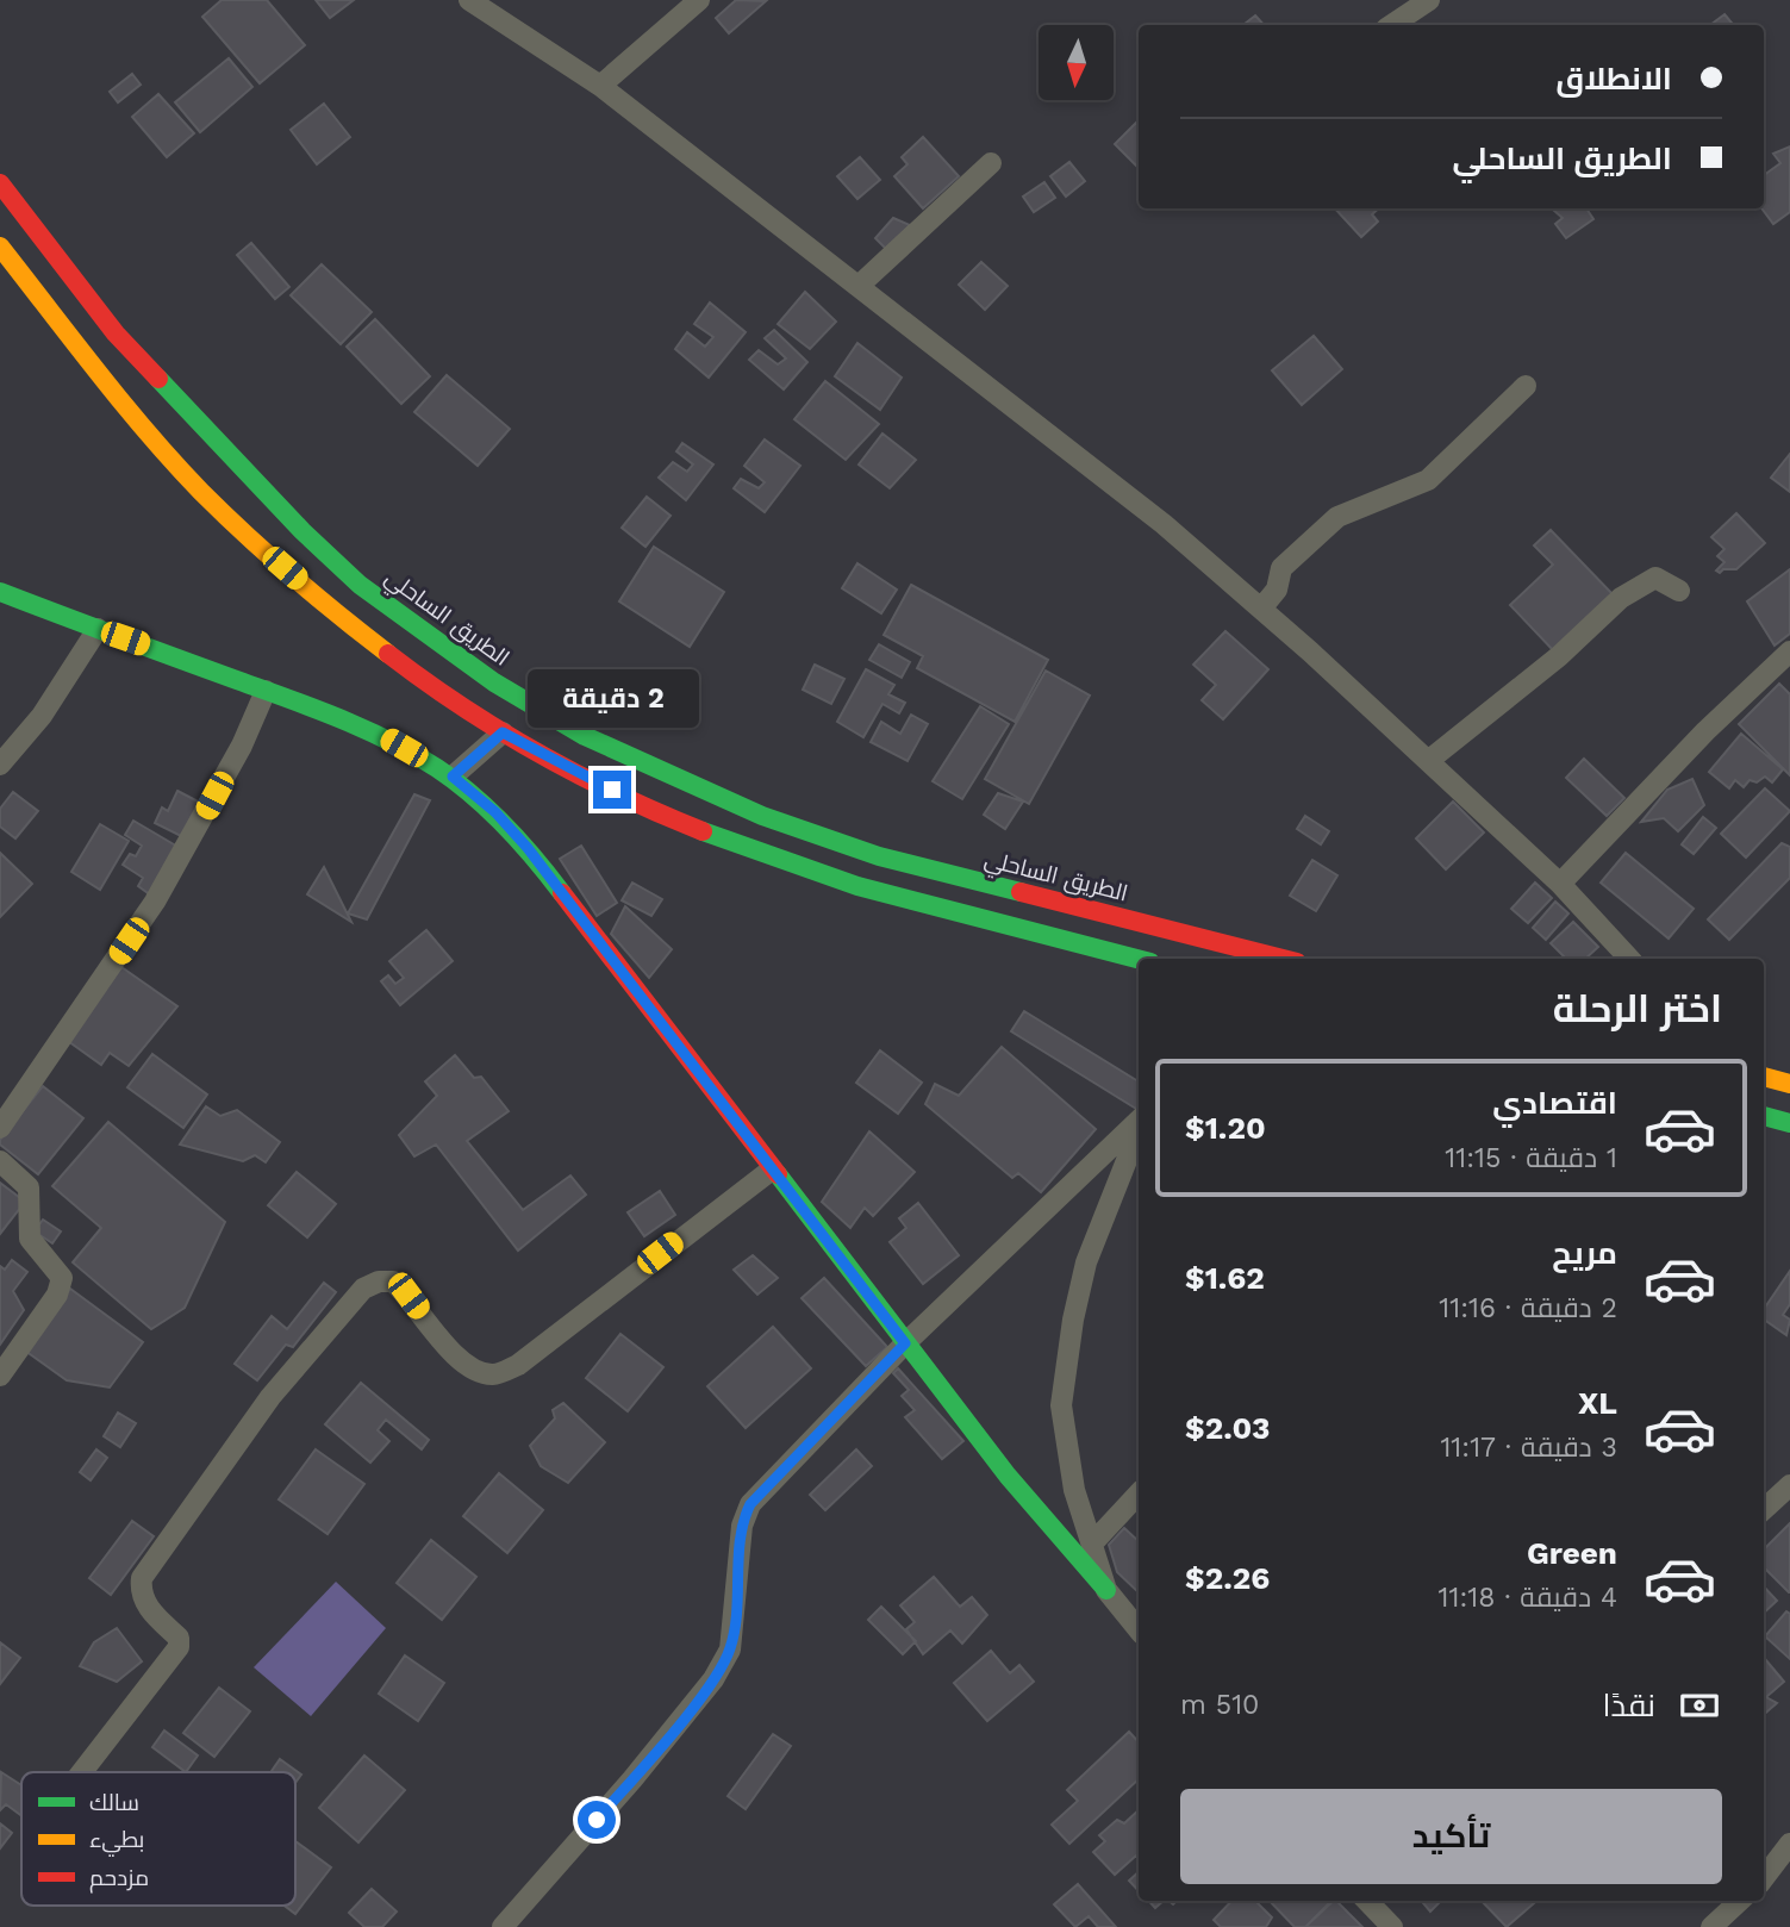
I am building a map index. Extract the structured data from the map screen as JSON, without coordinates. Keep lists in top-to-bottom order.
{
  "streets": {
    "main road": ["الطريق الساحلي"]
  },
  "legend": ["سالك", "بطيء", "مزدحم"],
  "north": "bottom",
  "page": {
    "banner": ["الانطلاق", "الطريق الساحلي"],
    "bubble": "2 دقيقة",
    "heading": "اختر الرحلة",
    "list": [
      {
        "name": "اقتصادي",
        "note": "1 دقيقة · 11:15",
        "value": "$1.20"
      },
      {
        "name": "مريح",
        "note": "2 دقيقة · 11:16",
        "value": "$1.62"
      },
      {
        "name": "XL",
        "note": "3 دقيقة · 11:17",
        "value": "$2.03"
      },
      {
        "name": "Green",
        "note": "4 دقيقة · 11:18",
        "value": "$2.26"
      }
    ],
    "pay": ["نقدًا", "510 m"],
    "buttons": "تأكيد"
  }
}
